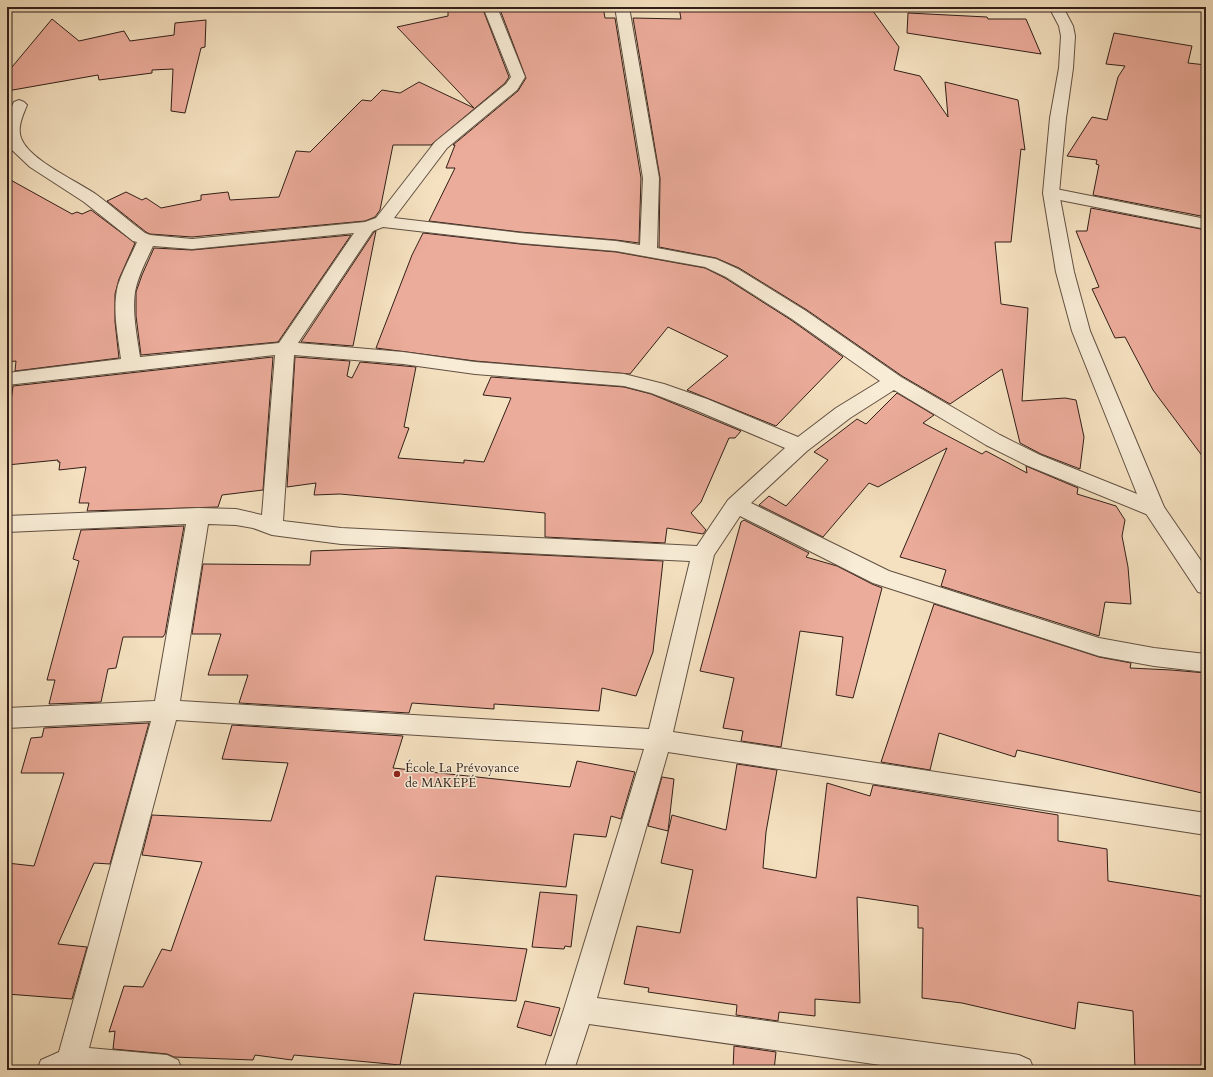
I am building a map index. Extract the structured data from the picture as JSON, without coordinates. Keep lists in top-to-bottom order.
{
  "places": ["École La Prévoyance de MAKÉPÉ"]
}
